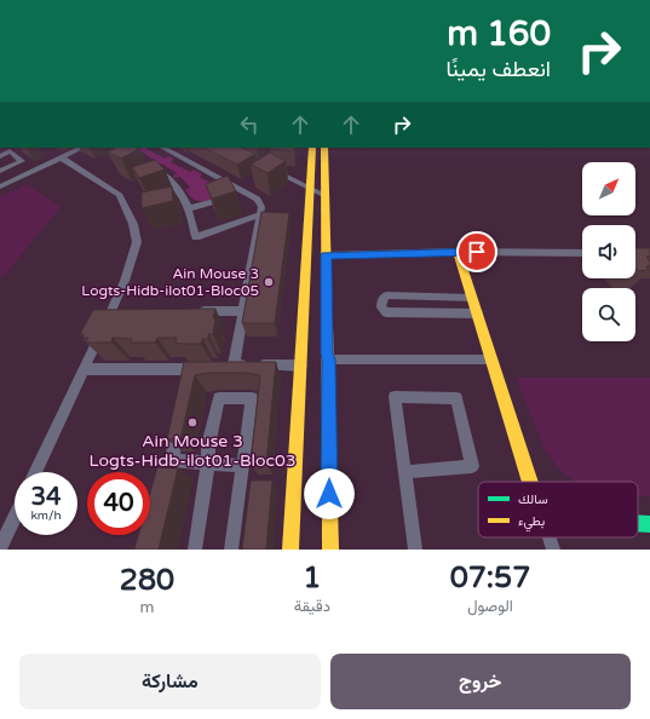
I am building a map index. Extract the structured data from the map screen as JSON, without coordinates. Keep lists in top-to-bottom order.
{
  "places": ["Ain Mouse 3 Logts-Hidb-ilot01-Bloc05", "Ain Mouse 3 Logts-Hidb-ilot01-Bloc03"],
  "legend": ["سالك", "بطيء"],
  "north": "top right",
  "page": {
    "turn": ["160 m", "انعطف يمينًا"],
    "speed": "34 km/h",
    "limit": "40",
    "eta": [
      "07:57",
      "الوصول",
      "1",
      "دقيقة",
      "280",
      "m"
    ],
    "buttons": ["خروج", "مشاركة"]
  }
}
